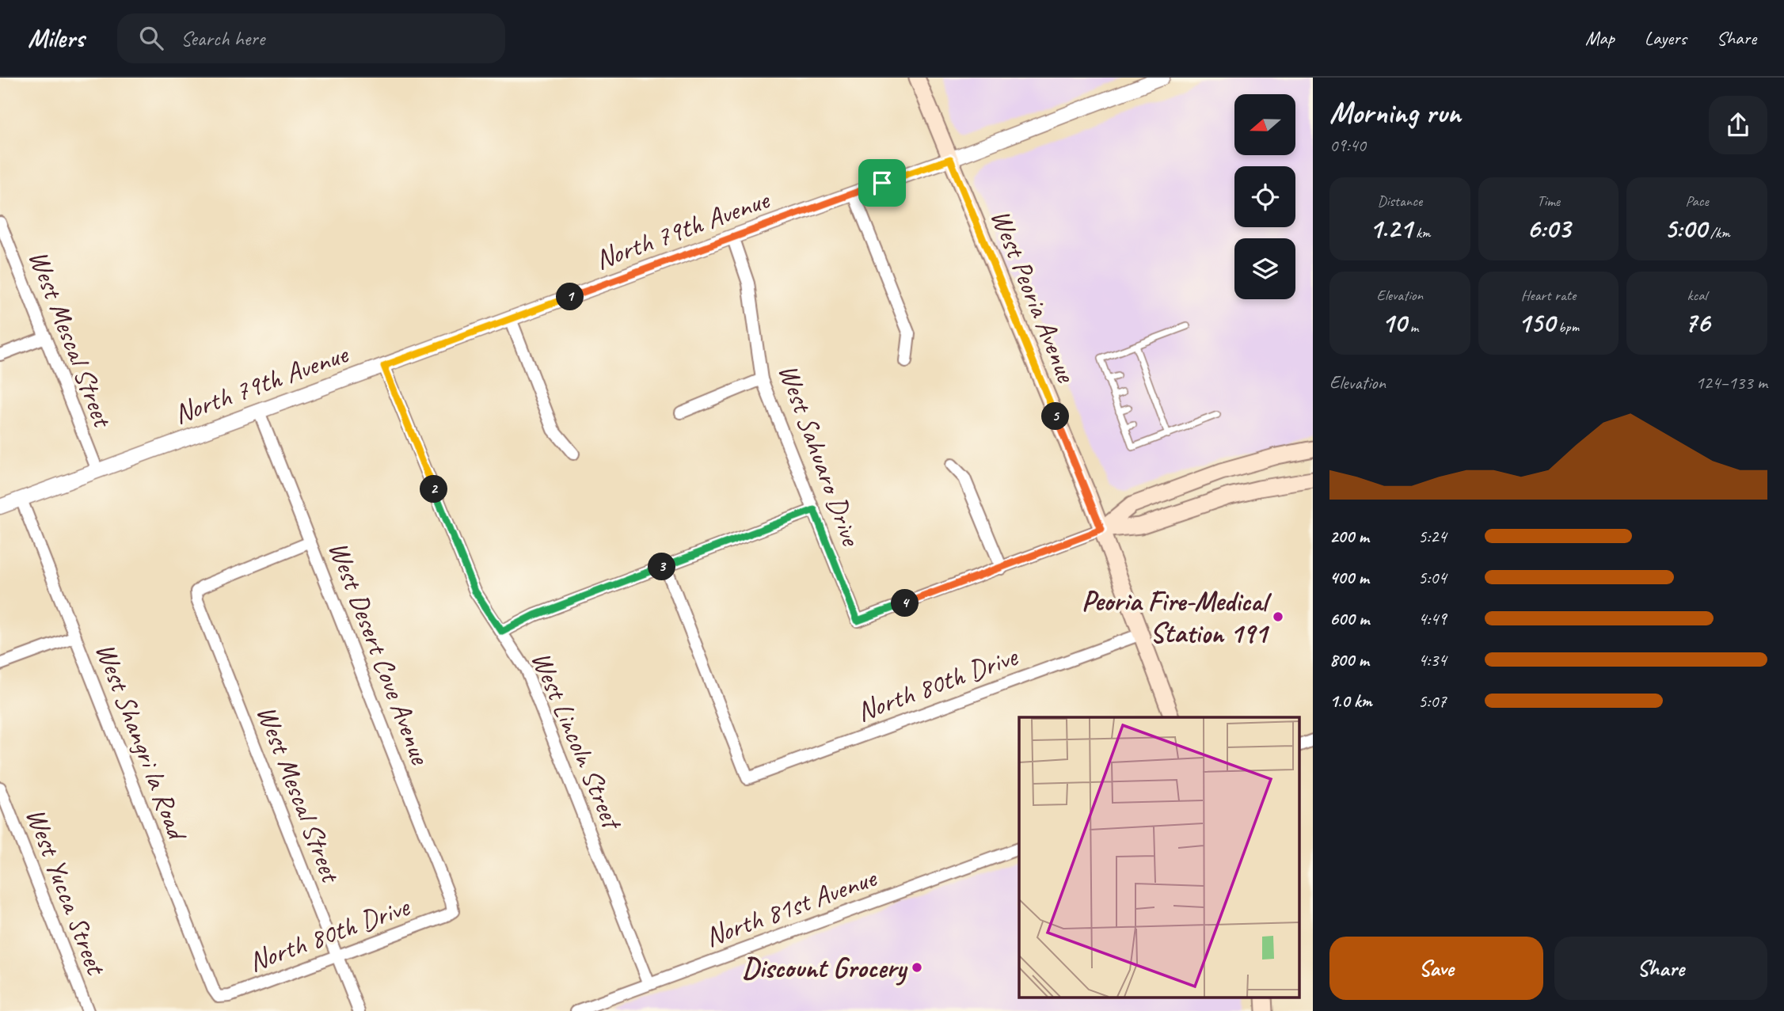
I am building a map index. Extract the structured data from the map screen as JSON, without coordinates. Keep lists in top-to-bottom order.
{
  "streets": {
    "main road": ["West Peoria Avenue"],
    "street": [
      "North 79th Avenue",
      "West Mescal Street",
      "West Sahuaro Drive",
      "West Desert Cove Avenue",
      "North 80th Drive",
      "West Lincoln Street",
      "West Shangri la Road",
      "West Yucca Street",
      "North 81st Avenue"
    ]
  },
  "crossings": [
    ["North 79th Avenue", "West Peoria Avenue"],
    ["North 79th Avenue", "West Mescal Street"],
    ["North 79th Avenue", "West Sahuaro Drive"],
    ["North 79th Avenue", "West Desert Cove Avenue"],
    ["North 79th Avenue", "West Lincoln Street"],
    ["North 79th Avenue", "West Shangri la Road"],
    ["West Peoria Avenue", "North 80th Drive"],
    ["West Mescal Street", "West Desert Cove Avenue"],
    ["West Mescal Street", "North 80th Drive"],
    ["West Desert Cove Avenue", "North 80th Drive"],
    ["North 80th Drive", "West Shangri la Road"],
    ["West Lincoln Street", "North 81st Avenue"]
  ],
  "places": ["Peoria Fire-Medical Station 191", "Discount Grocery"],
  "north": "left",
  "page": {
    "header": "Milers",
    "search": "Search here",
    "nav": ["Map", "Layers", "Share"],
    "heading": ["Morning run", "09:40"],
    "stats": [
      ["Distance", "1.21 km"],
      ["Time", "6:03"],
      ["Pace", "5:00 /km"],
      ["Elevation", "10 m"],
      ["Heart rate", "150 bpm"],
      ["kcal", "76"]
    ],
    "pins": [
      "1",
      "5",
      "2",
      "3",
      "4"
    ],
    "chart": ["Elevation", "124–133 m"],
    "list": [
      {
        "name": "200 m",
        "note": "5:24"
      },
      {
        "name": "400 m",
        "note": "5:04"
      },
      {
        "name": "600 m",
        "note": "4:49"
      },
      {
        "name": "800 m",
        "note": "4:34"
      },
      {
        "name": "1.0 km",
        "note": "5:07"
      }
    ],
    "buttons": ["Save", "Share"]
  }
}
